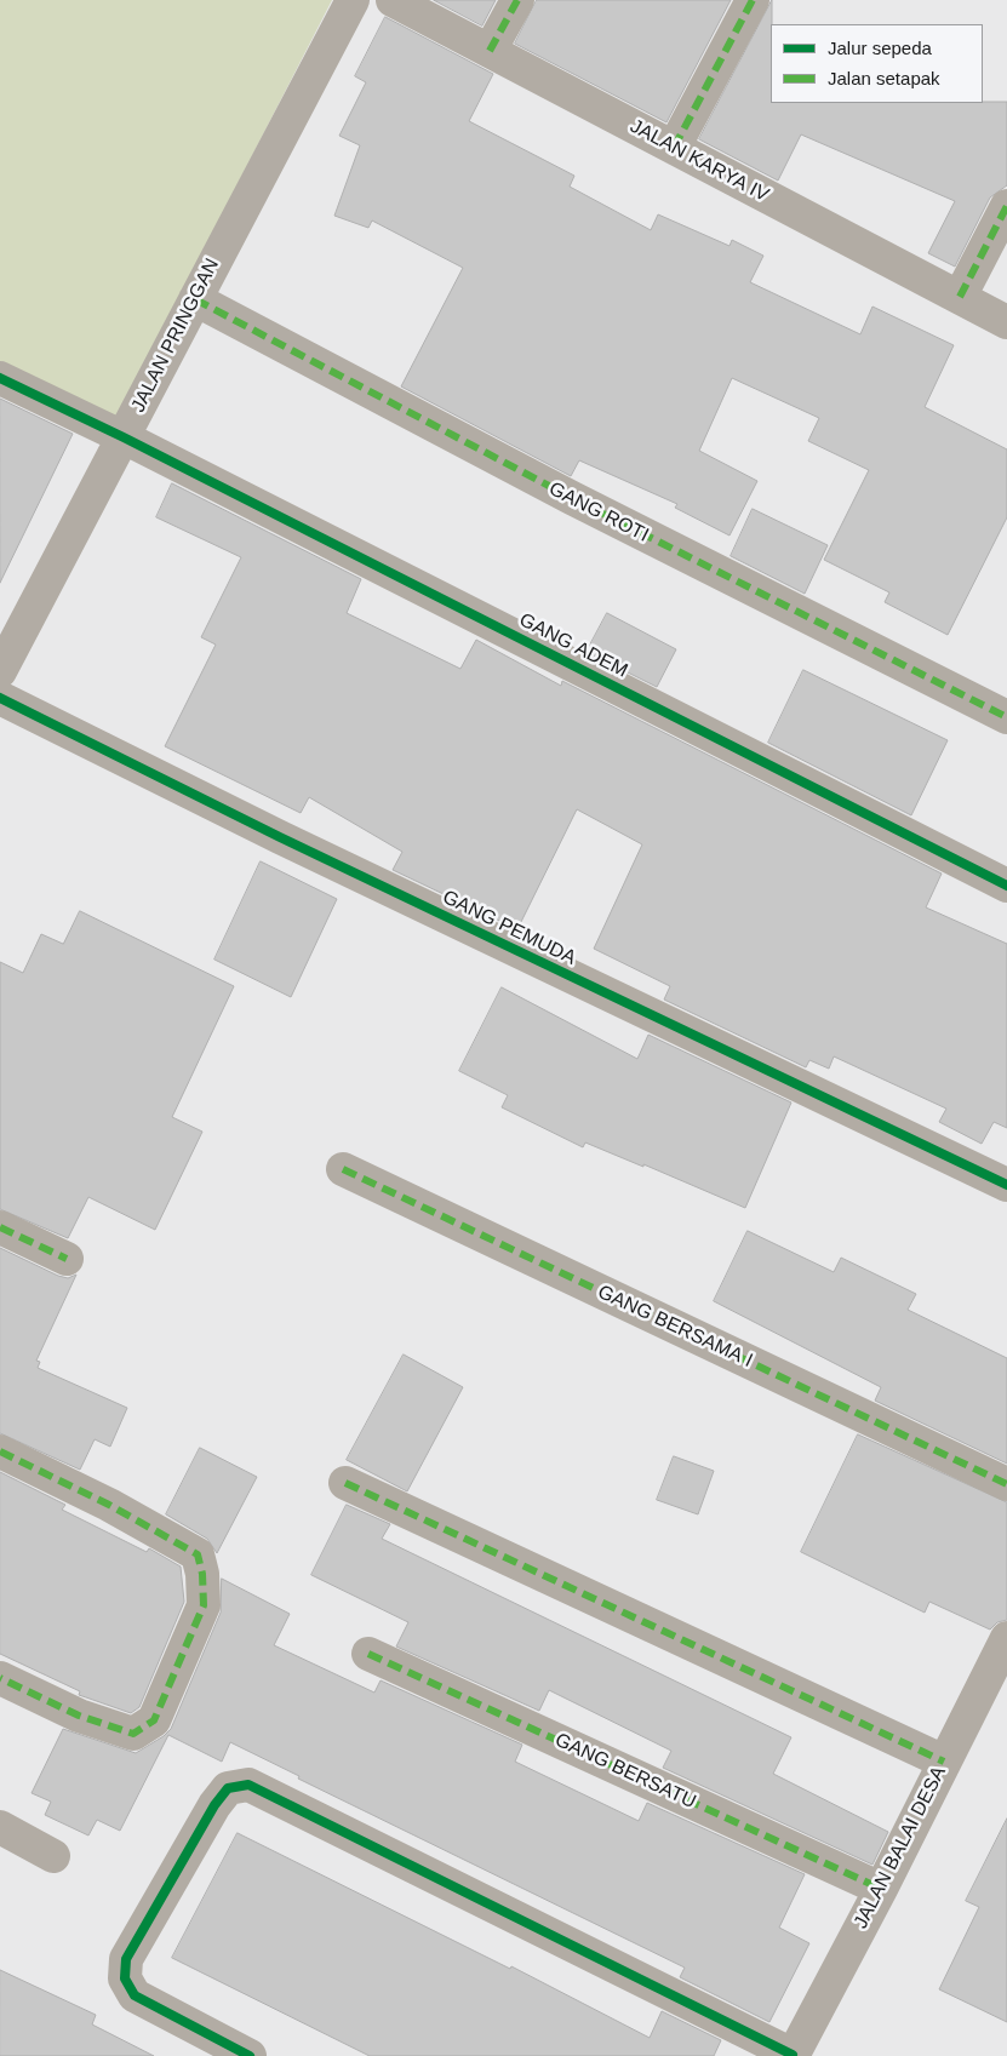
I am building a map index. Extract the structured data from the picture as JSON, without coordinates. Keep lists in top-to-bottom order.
{
  "streets": {
    "street": [
      "JALAN KARYA IV",
      "JALAN PRINGGAN",
      "GANG ROTI",
      "GANG ADEM",
      "GANG PEMUDA",
      "GANG BERSAMA I",
      "GANG BERSATU",
      "JALAN BALAI DESA"
    ]
  },
  "crossings": [
    ["JALAN PRINGGAN", "GANG ROTI"],
    ["JALAN PRINGGAN", "GANG ADEM"],
    ["GANG BERSATU", "JALAN BALAI DESA"]
  ],
  "legend": ["Jalur sepeda", "Jalan setapak"]
}
